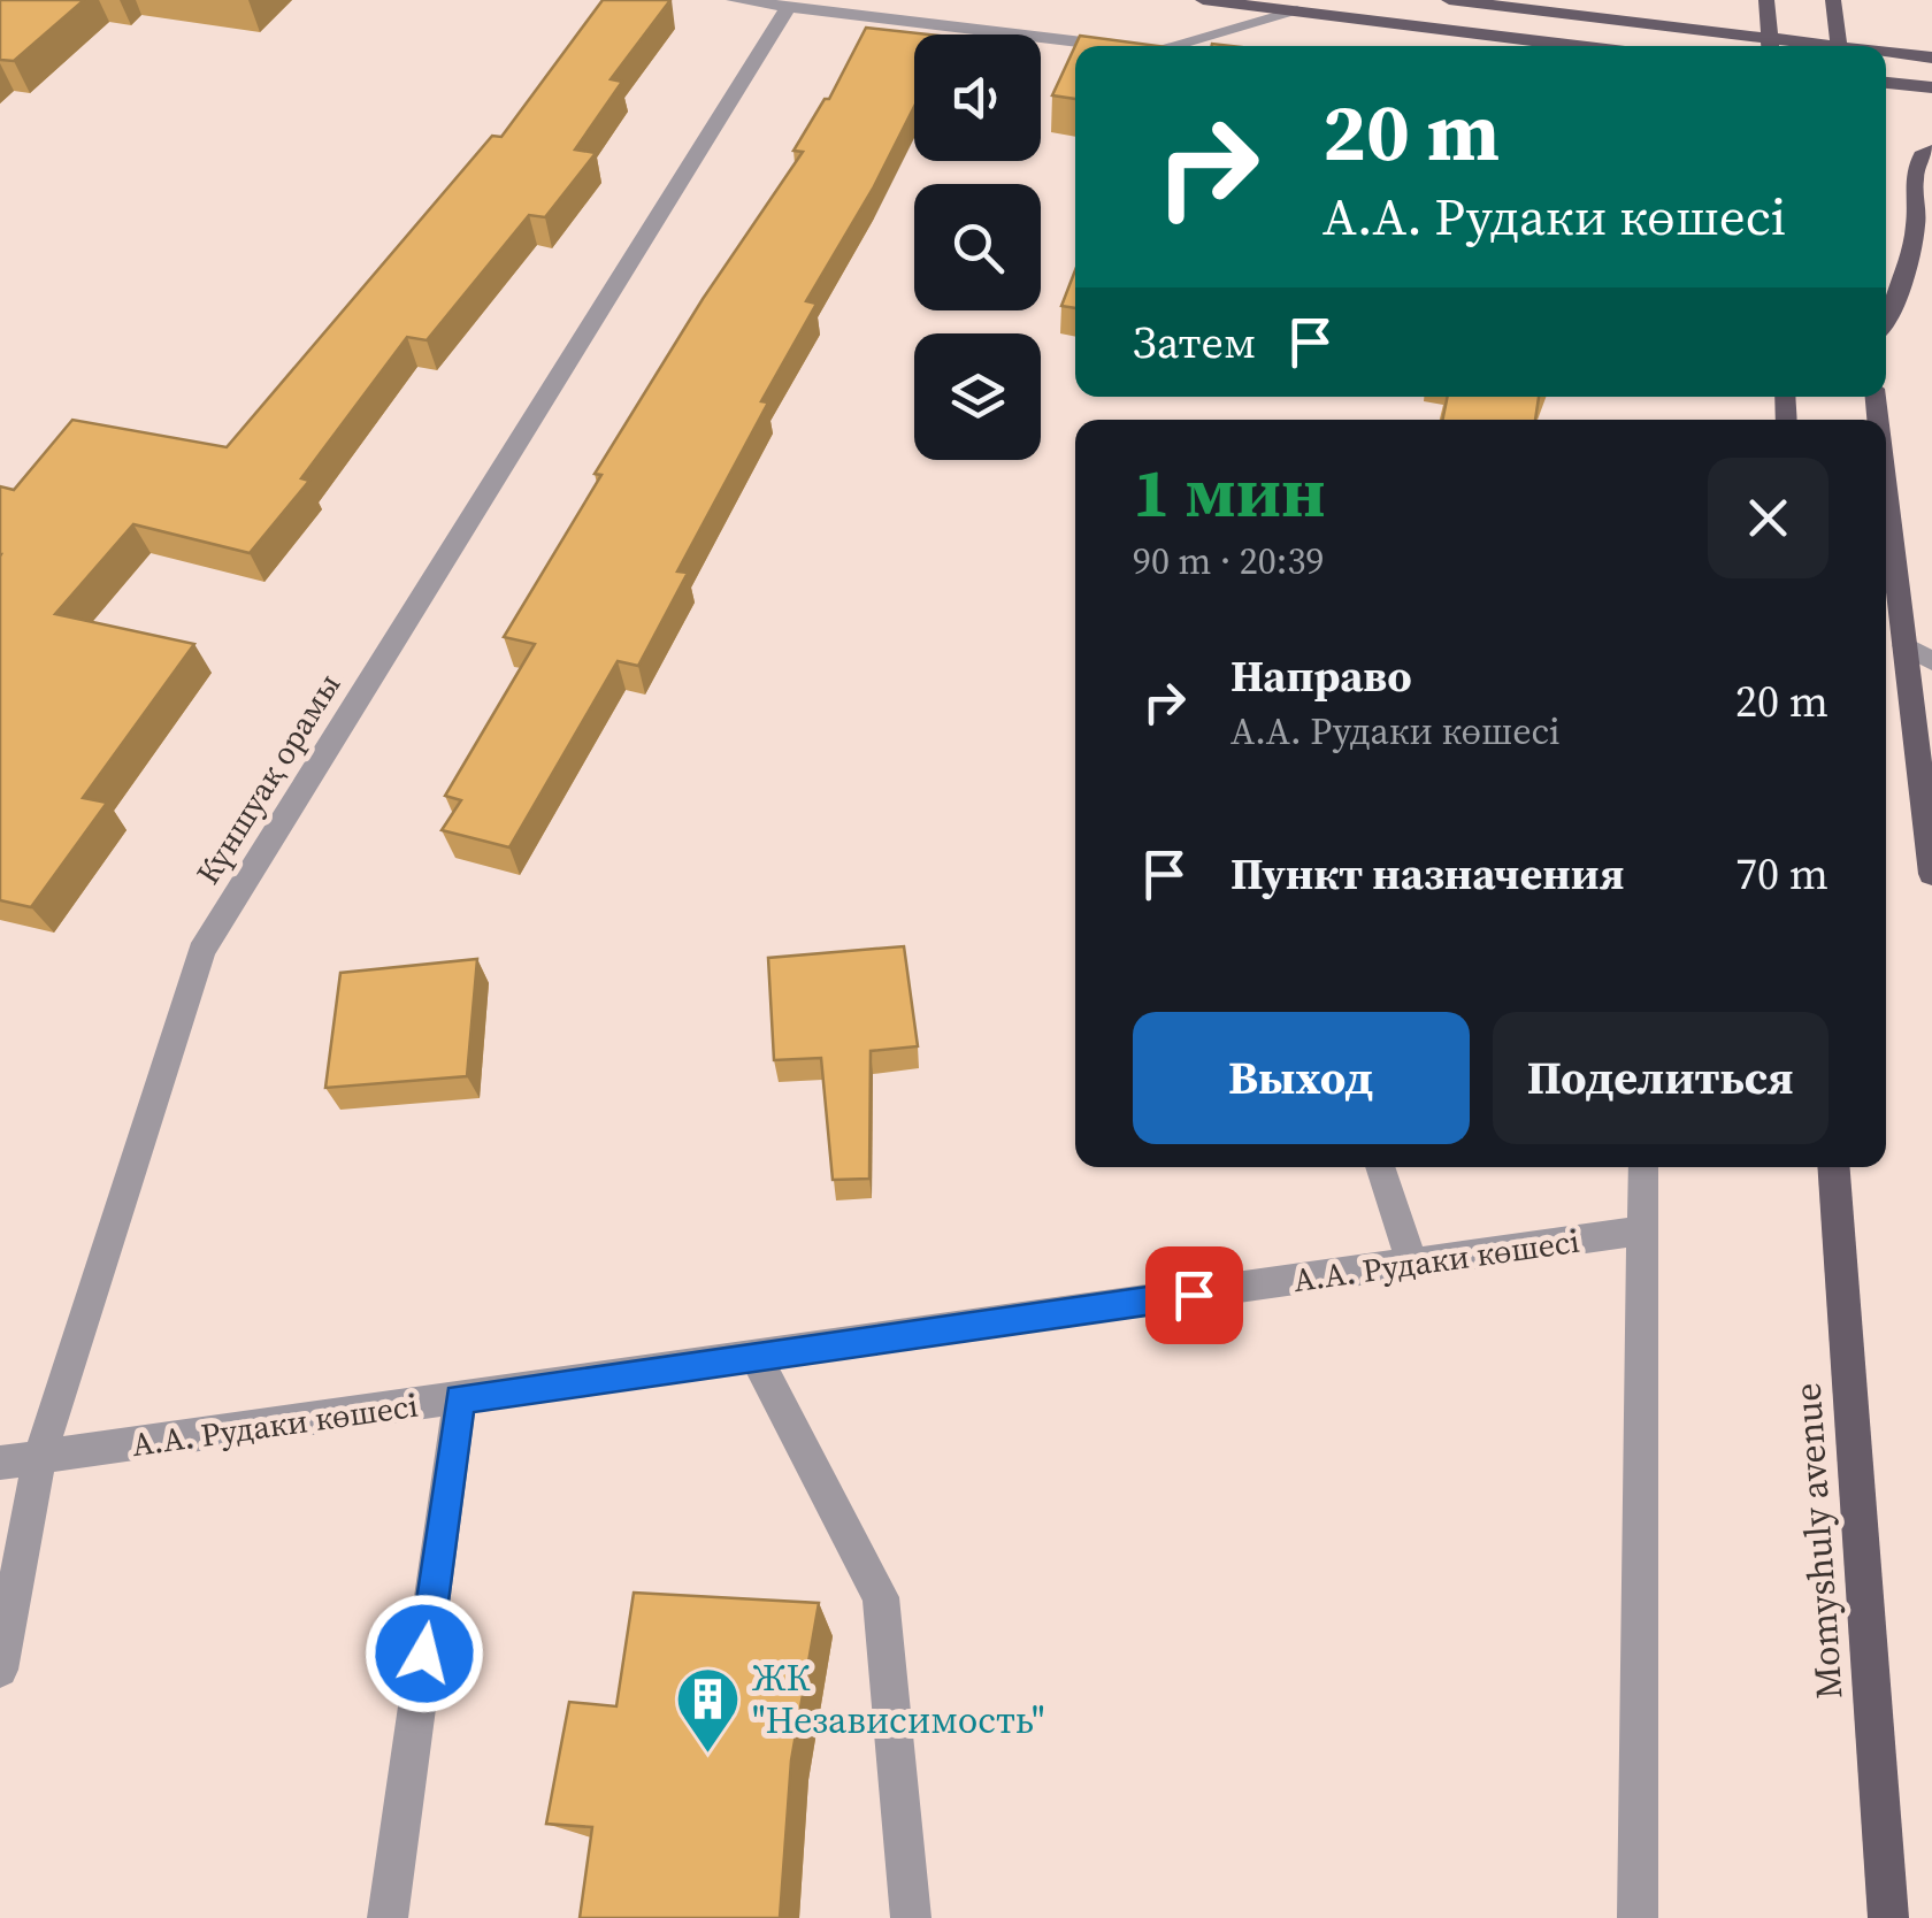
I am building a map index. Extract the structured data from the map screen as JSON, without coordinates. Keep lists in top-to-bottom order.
{
  "streets": {
    "main road": ["Momyshuly avenue"],
    "street": ["Күншуақ орамы", "А.А. Рудаки көшесі"]
  },
  "crossings": [
    ["Күншуақ орамы", "А.А. Рудаки көшесі"]
  ],
  "places": {
    "building": ["ЖК \"Независимость\""]
  },
  "page": {
    "turn": ["20 m", "А.А. Рудаки көшесі"],
    "then": "Затем",
    "heading": ["1 мин", "90 m · 20:39"],
    "list": [
      {
        "name": "Направо",
        "note": "А.А. Рудаки көшесі",
        "value": "20 m"
      },
      {
        "name": "Пункт назначения",
        "value": "70 m"
      }
    ],
    "buttons": ["Выход", "Поделиться"]
  }
}
